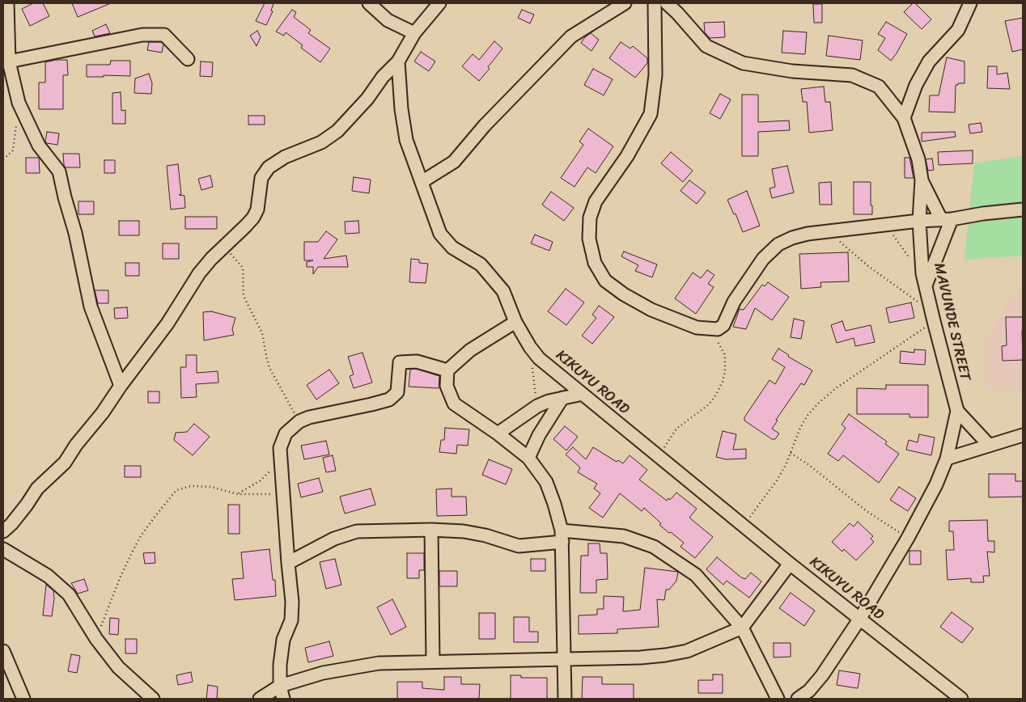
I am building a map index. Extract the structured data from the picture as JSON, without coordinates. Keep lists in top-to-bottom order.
{
  "streets": {
    "street": ["MAVUNDE STREET", "KIKUYU ROAD"]
  },
  "crossings": [
    ["MAVUNDE STREET", "KIKUYU ROAD"]
  ]
}
